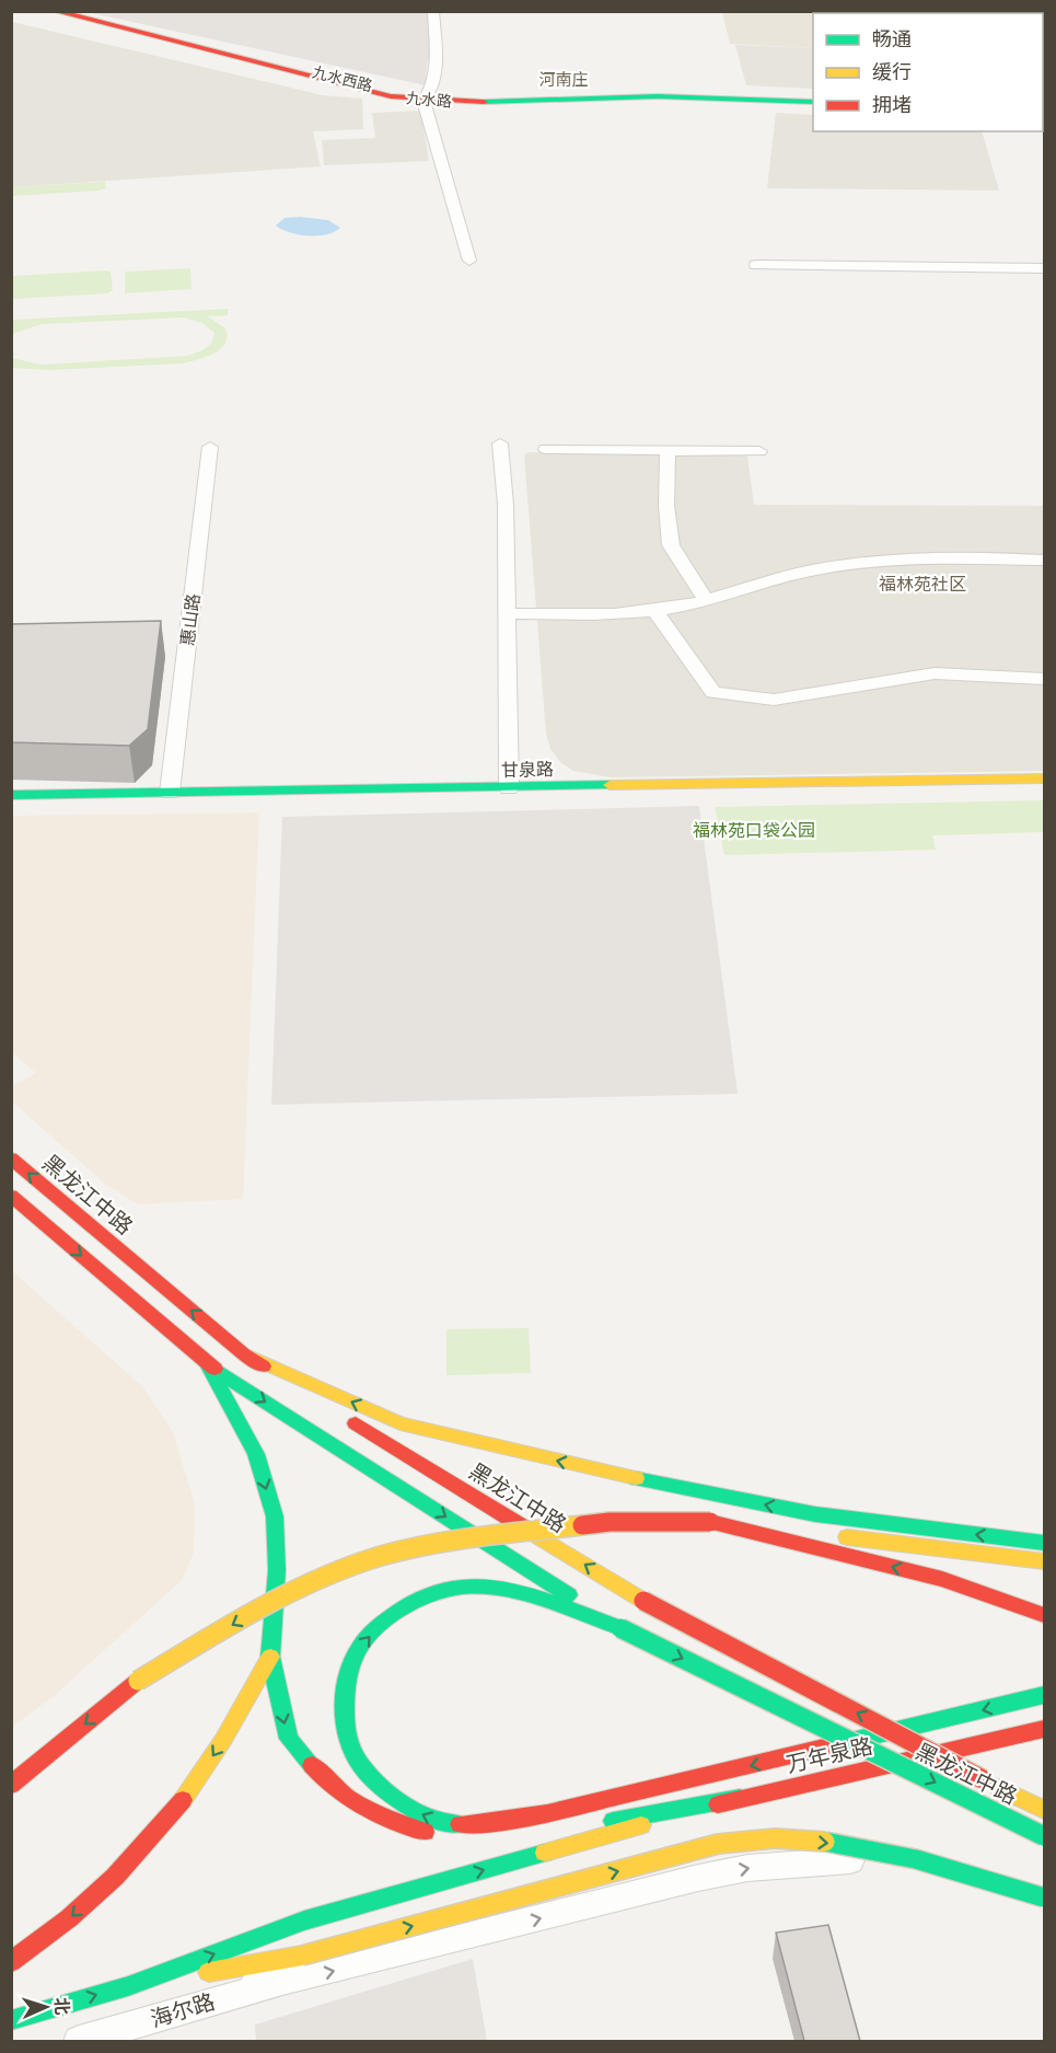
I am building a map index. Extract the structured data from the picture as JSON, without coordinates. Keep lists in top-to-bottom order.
{
  "streets": {
    "main road": [
      "九水西路",
      "九水路",
      "甘泉路",
      "黑龙江中路",
      "万年泉路"
    ],
    "street": ["惠山路", "海尔路"]
  },
  "crossings": [
    ["九水西路", "九水路"],
    ["惠山路", "甘泉路"]
  ],
  "districts": ["河南庄", "福林苑社区"],
  "parks": ["福林苑口袋公园"],
  "legend": ["畅通", "缓行", "拥堵"],
  "north": "right"
}
